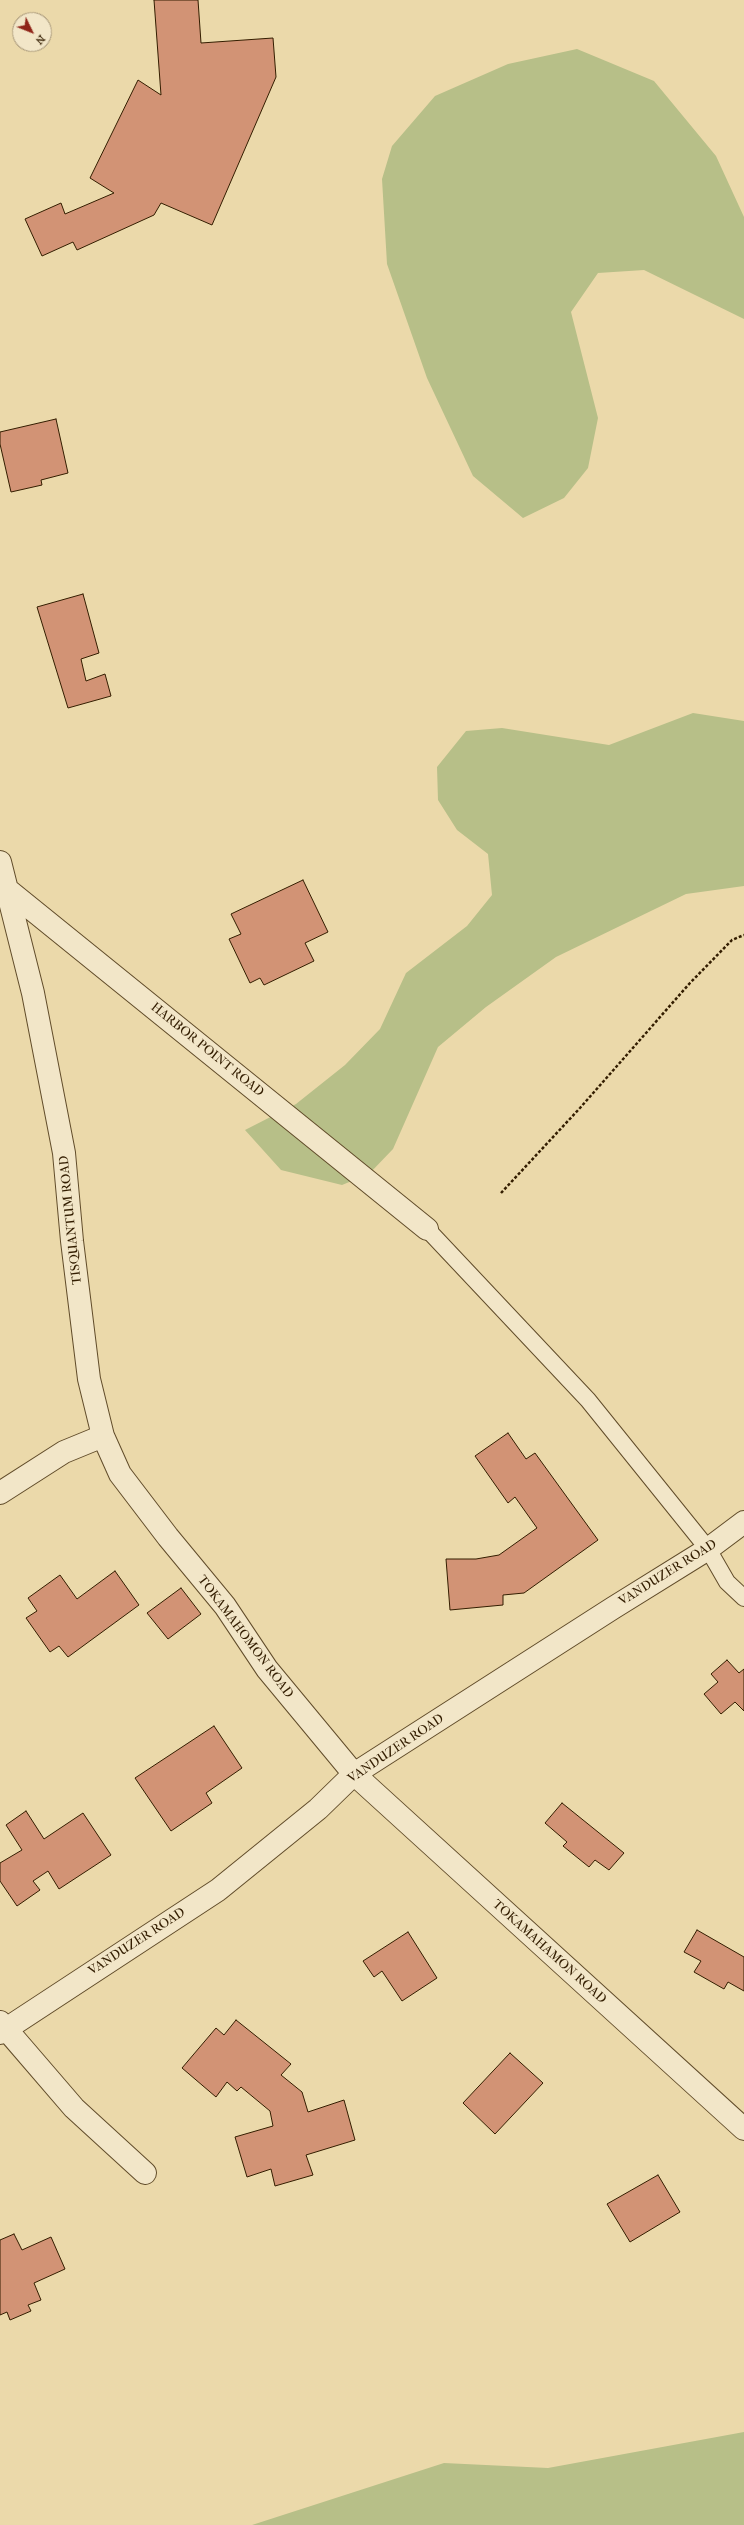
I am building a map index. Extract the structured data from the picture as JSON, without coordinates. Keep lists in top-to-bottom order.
{
  "streets": {
    "street": [
      "HARBOR POINT ROAD",
      "TISQUANTUM ROAD",
      "VANDUZER ROAD",
      "TOKAMAHOMON ROAD",
      "TOKAMAHAMON ROAD"
    ]
  },
  "crossings": [
    ["HARBOR POINT ROAD", "TISQUANTUM ROAD"],
    ["TISQUANTUM ROAD", "TOKAMAHOMON ROAD"],
    ["VANDUZER ROAD", "TOKAMAHOMON ROAD"],
    ["VANDUZER ROAD", "TOKAMAHAMON ROAD"],
    ["TOKAMAHOMON ROAD", "TOKAMAHAMON ROAD"]
  ],
  "north": "bottom right"
}
